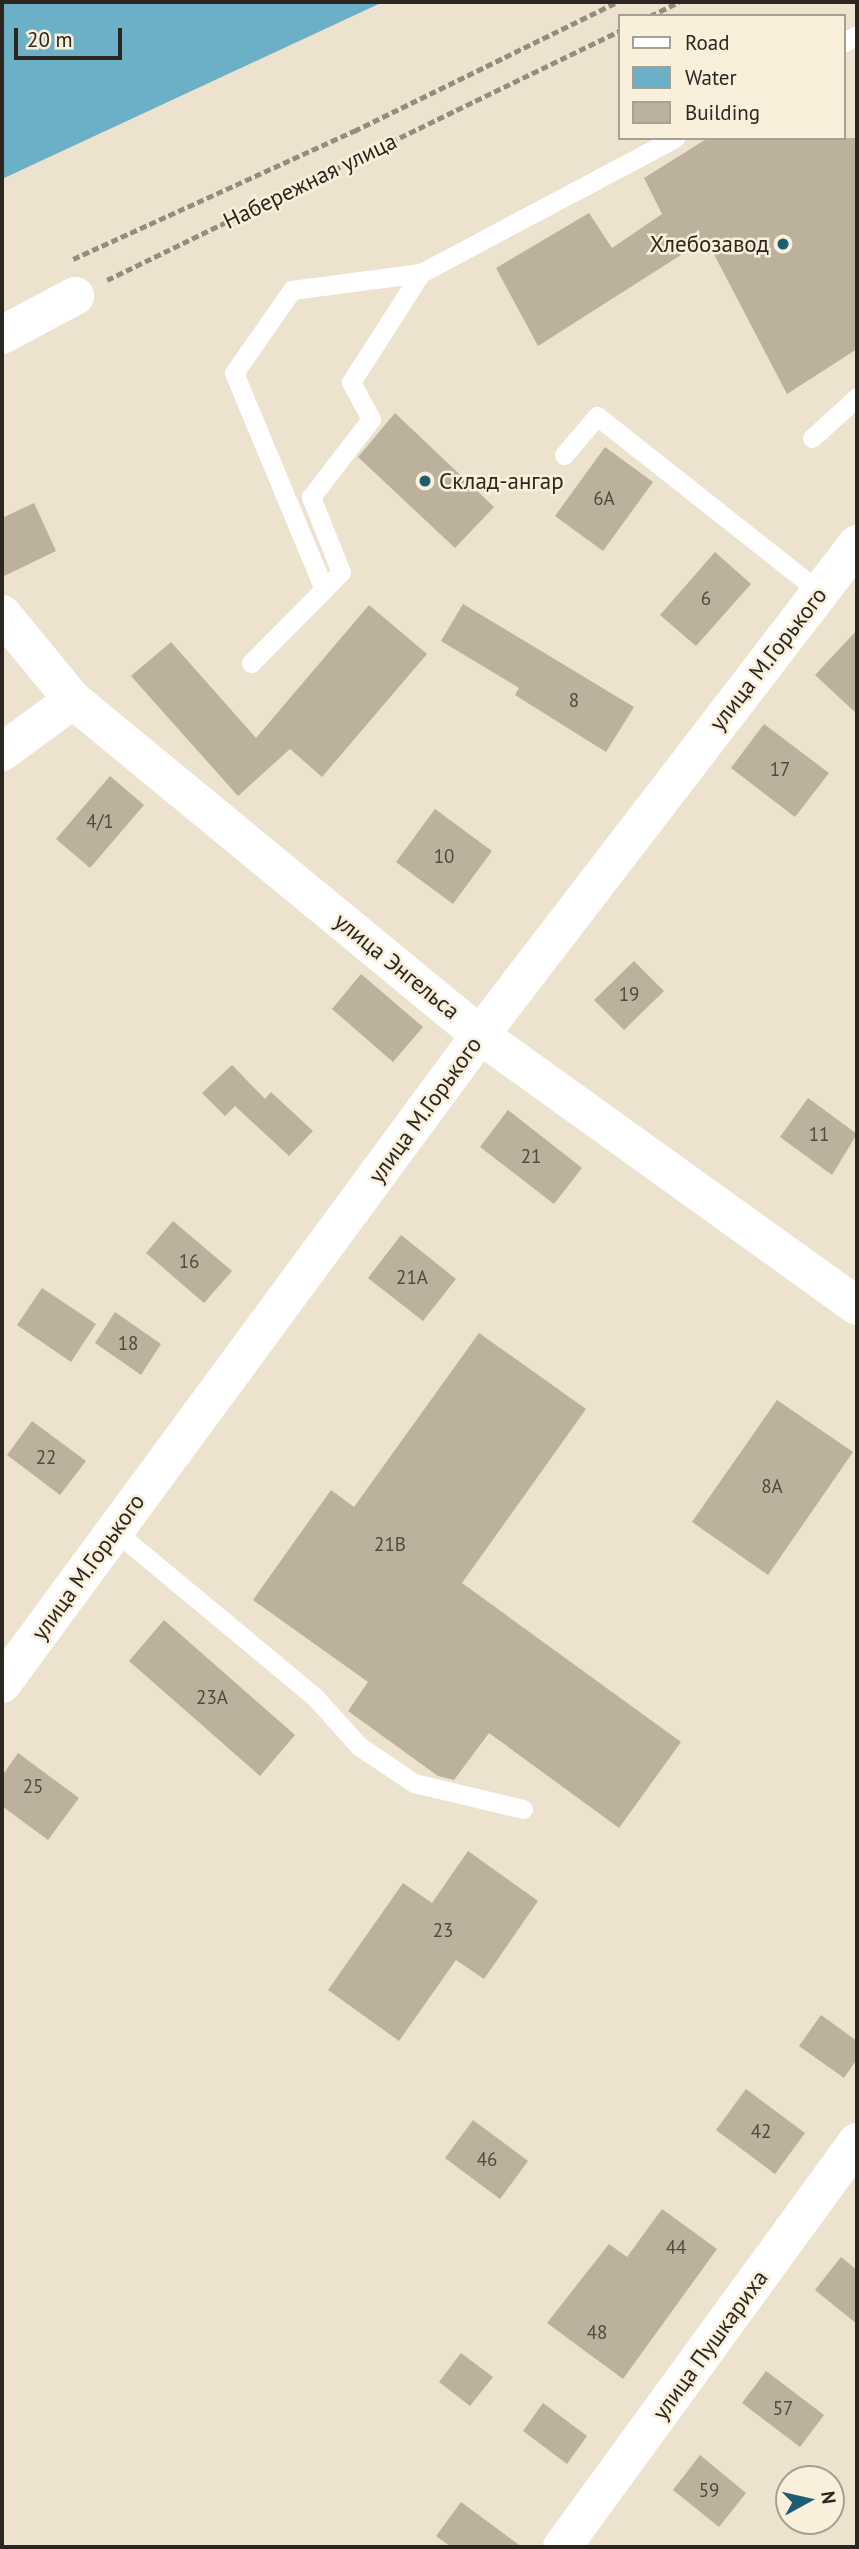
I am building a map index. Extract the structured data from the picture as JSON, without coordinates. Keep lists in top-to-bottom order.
{
  "streets": {
    "street": ["улица М.Горького", "улица Энгельса", "улица Пушкариха"],
    "path": ["Набережная улица"]
  },
  "crossings": [
    ["улица М.Горького", "улица Энгельса"]
  ],
  "places": ["Хлебозавод", "Склад-ангар"],
  "house_numbers": [
    "6А",
    "6",
    "8",
    "17",
    "4/1",
    "10",
    "19",
    "11",
    "21",
    "16",
    "21А",
    "18",
    "22",
    "8А",
    "21В",
    "23А",
    "25",
    "23",
    "42",
    "46",
    "44",
    "48",
    "57",
    "59"
  ],
  "legend": ["Road", "Water", "Building"],
  "scale_bar": "20 m",
  "north": "right"
}
